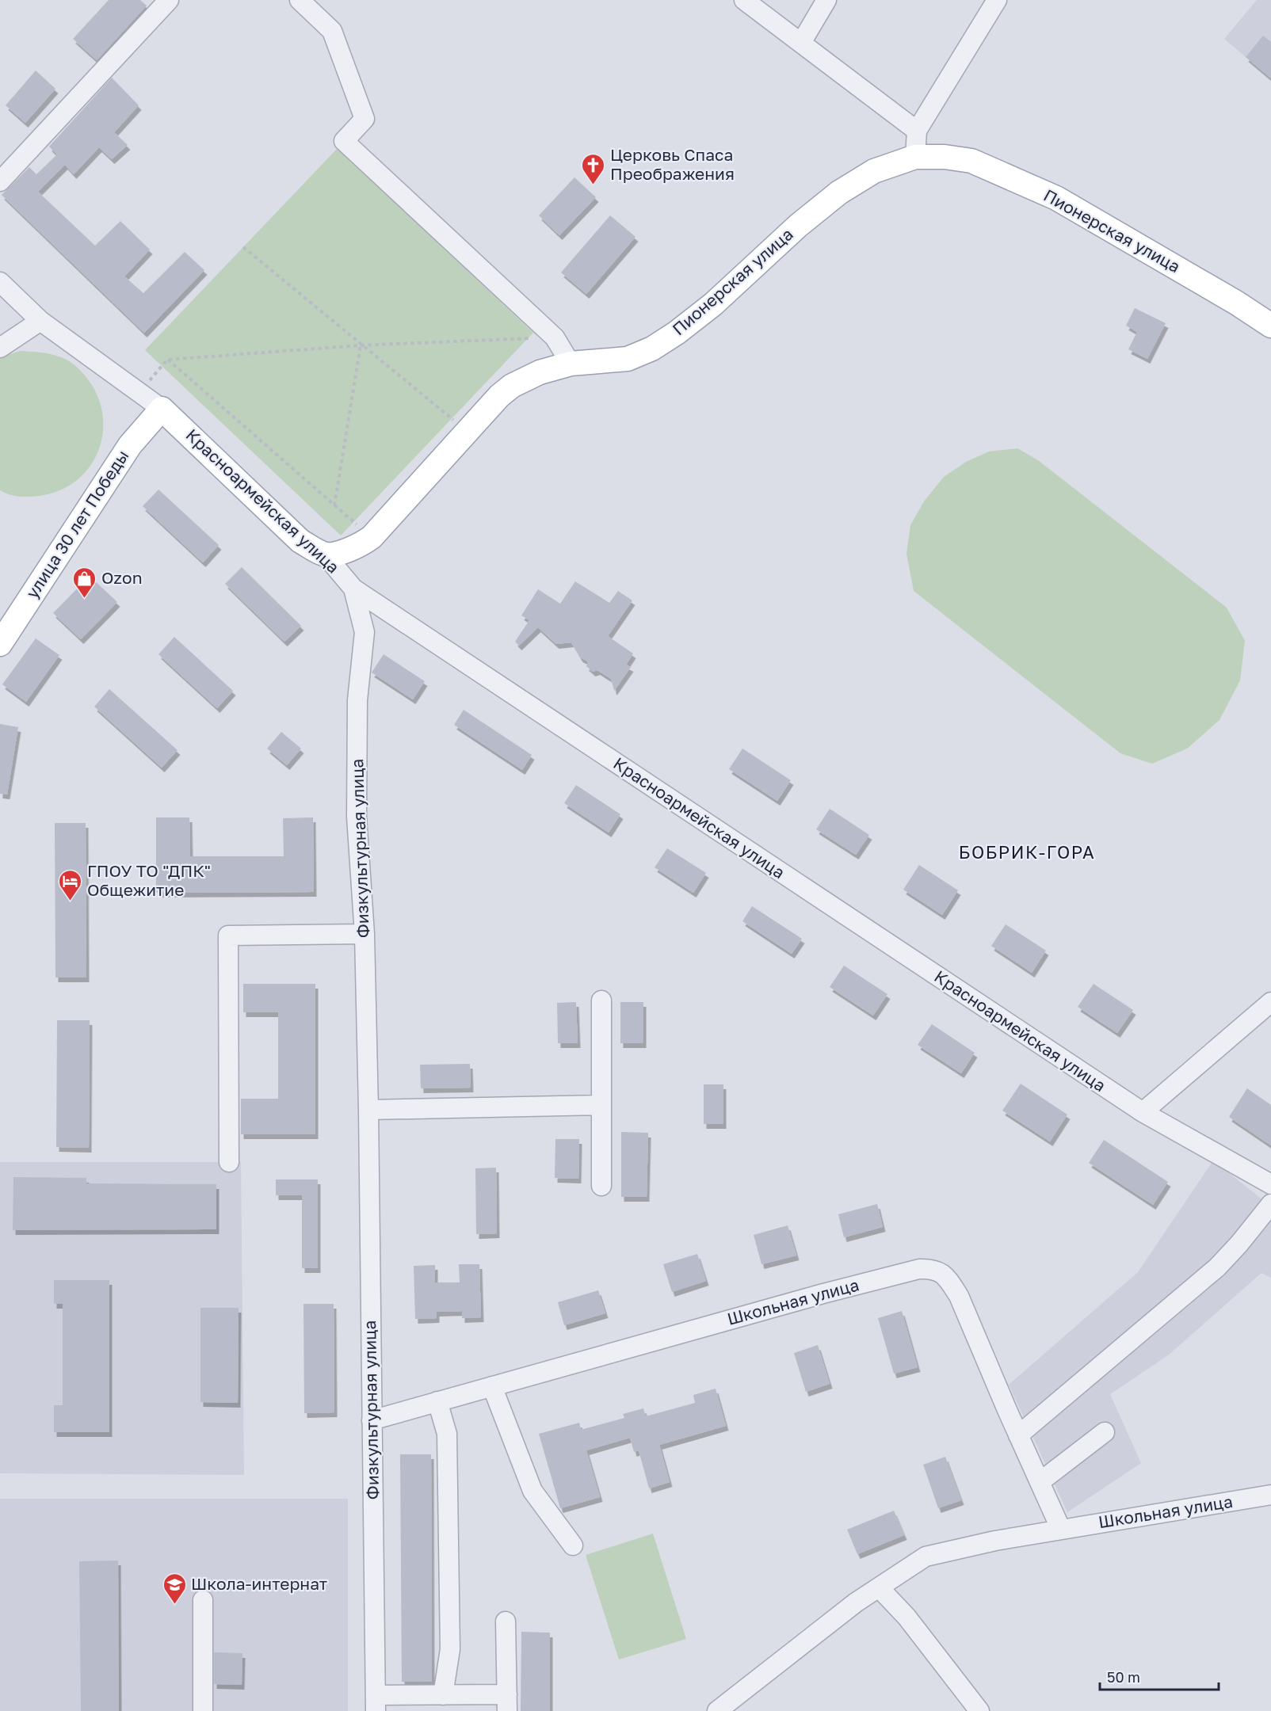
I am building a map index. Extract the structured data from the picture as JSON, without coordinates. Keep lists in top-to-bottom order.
{
  "streets": {
    "main road": ["Пионерская улица", "Красноармейская улица", "улица 30 лет Победы"],
    "street": ["Физкультурная улица", "Школьная улица"]
  },
  "crossings": [
    ["Пионерская улица", "Красноармейская улица"],
    ["Красноармейская улица", "улица 30 лет Победы"],
    ["Красноармейская улица", "Физкультурная улица"],
    ["Физкультурная улица", "Школьная улица"]
  ],
  "districts": ["БОБРИК-ГОРА"],
  "places": {
    "church": ["Церковь Спаса Преображения"],
    "shop": ["Ozon"],
    "hotel": ["ГПОУ ТО \"ДПК\" Общежитие"],
    "school or university": ["Школа-интернат"]
  },
  "scale_bar": "50 m"
}
